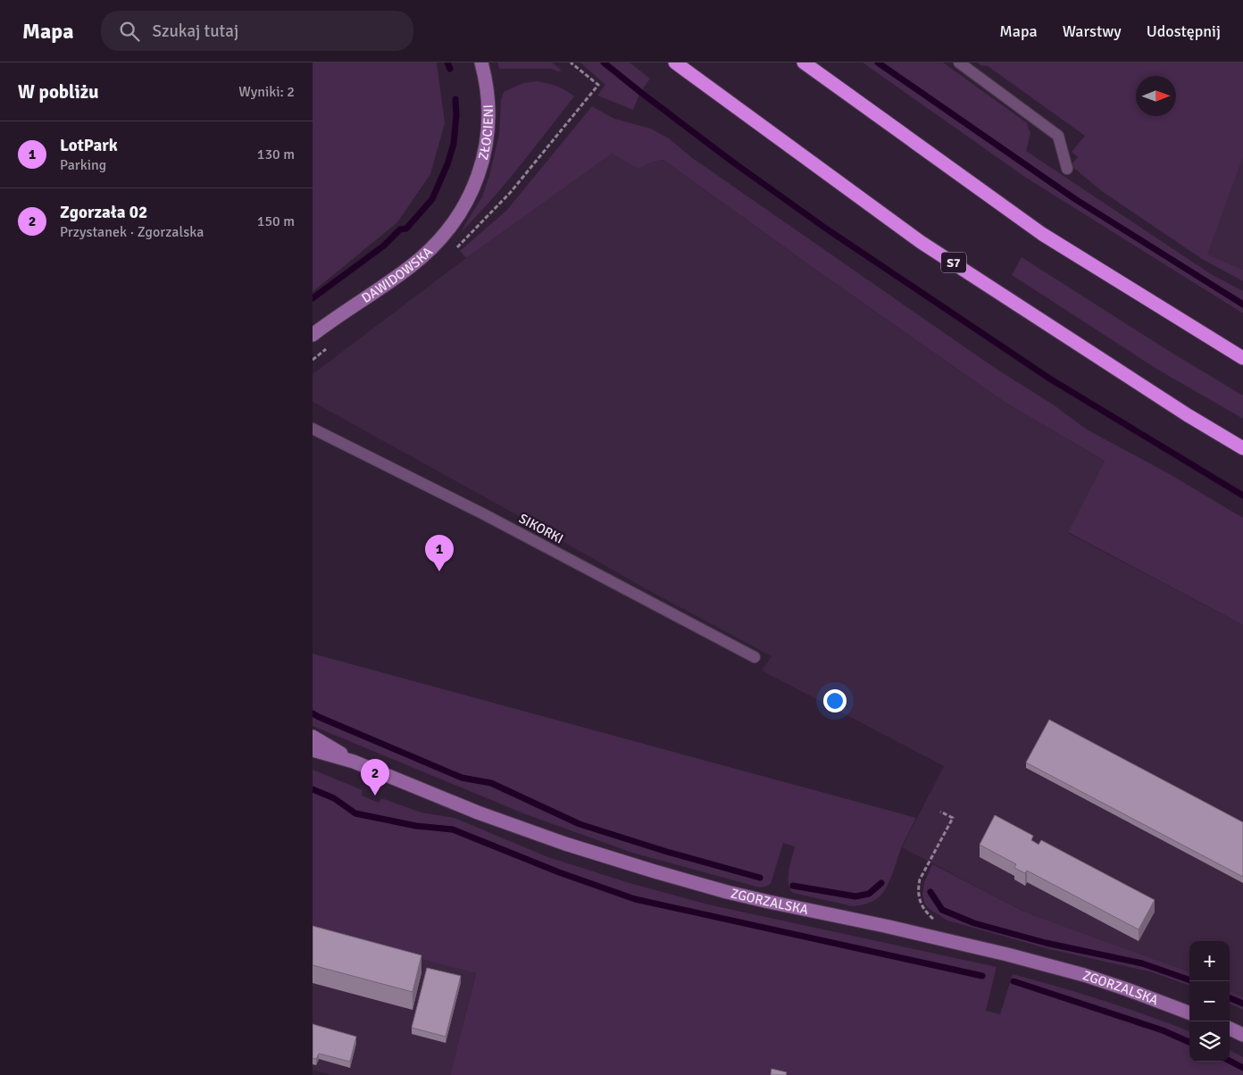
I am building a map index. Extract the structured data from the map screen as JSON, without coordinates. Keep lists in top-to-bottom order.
{
  "streets": {
    "highway": ["S7"],
    "street": ["ZŁOCIENI", "DAWIDOWSKA", "ZGORZALSKA"],
    "lane": ["SIKORKI"]
  },
  "crossings": [
    ["ZŁOCIENI", "DAWIDOWSKA"]
  ],
  "north": "right",
  "page": {
    "header": "Mapa",
    "search": "Szukaj tutaj",
    "nav": ["Mapa", "Warstwy", "Udostępnij"],
    "heading": ["W pobliżu", "Wyniki: 2"],
    "list": [
      {
        "mark": "1",
        "name": "LotPark",
        "note": "Parking",
        "value": "130 m"
      },
      {
        "mark": "2",
        "name": "Zgorzała 02",
        "note": "Przystanek · Zgorzalska",
        "value": "150 m"
      }
    ],
    "pins": ["1", "2"],
    "map_buttons": ["+", "−"]
  }
}
